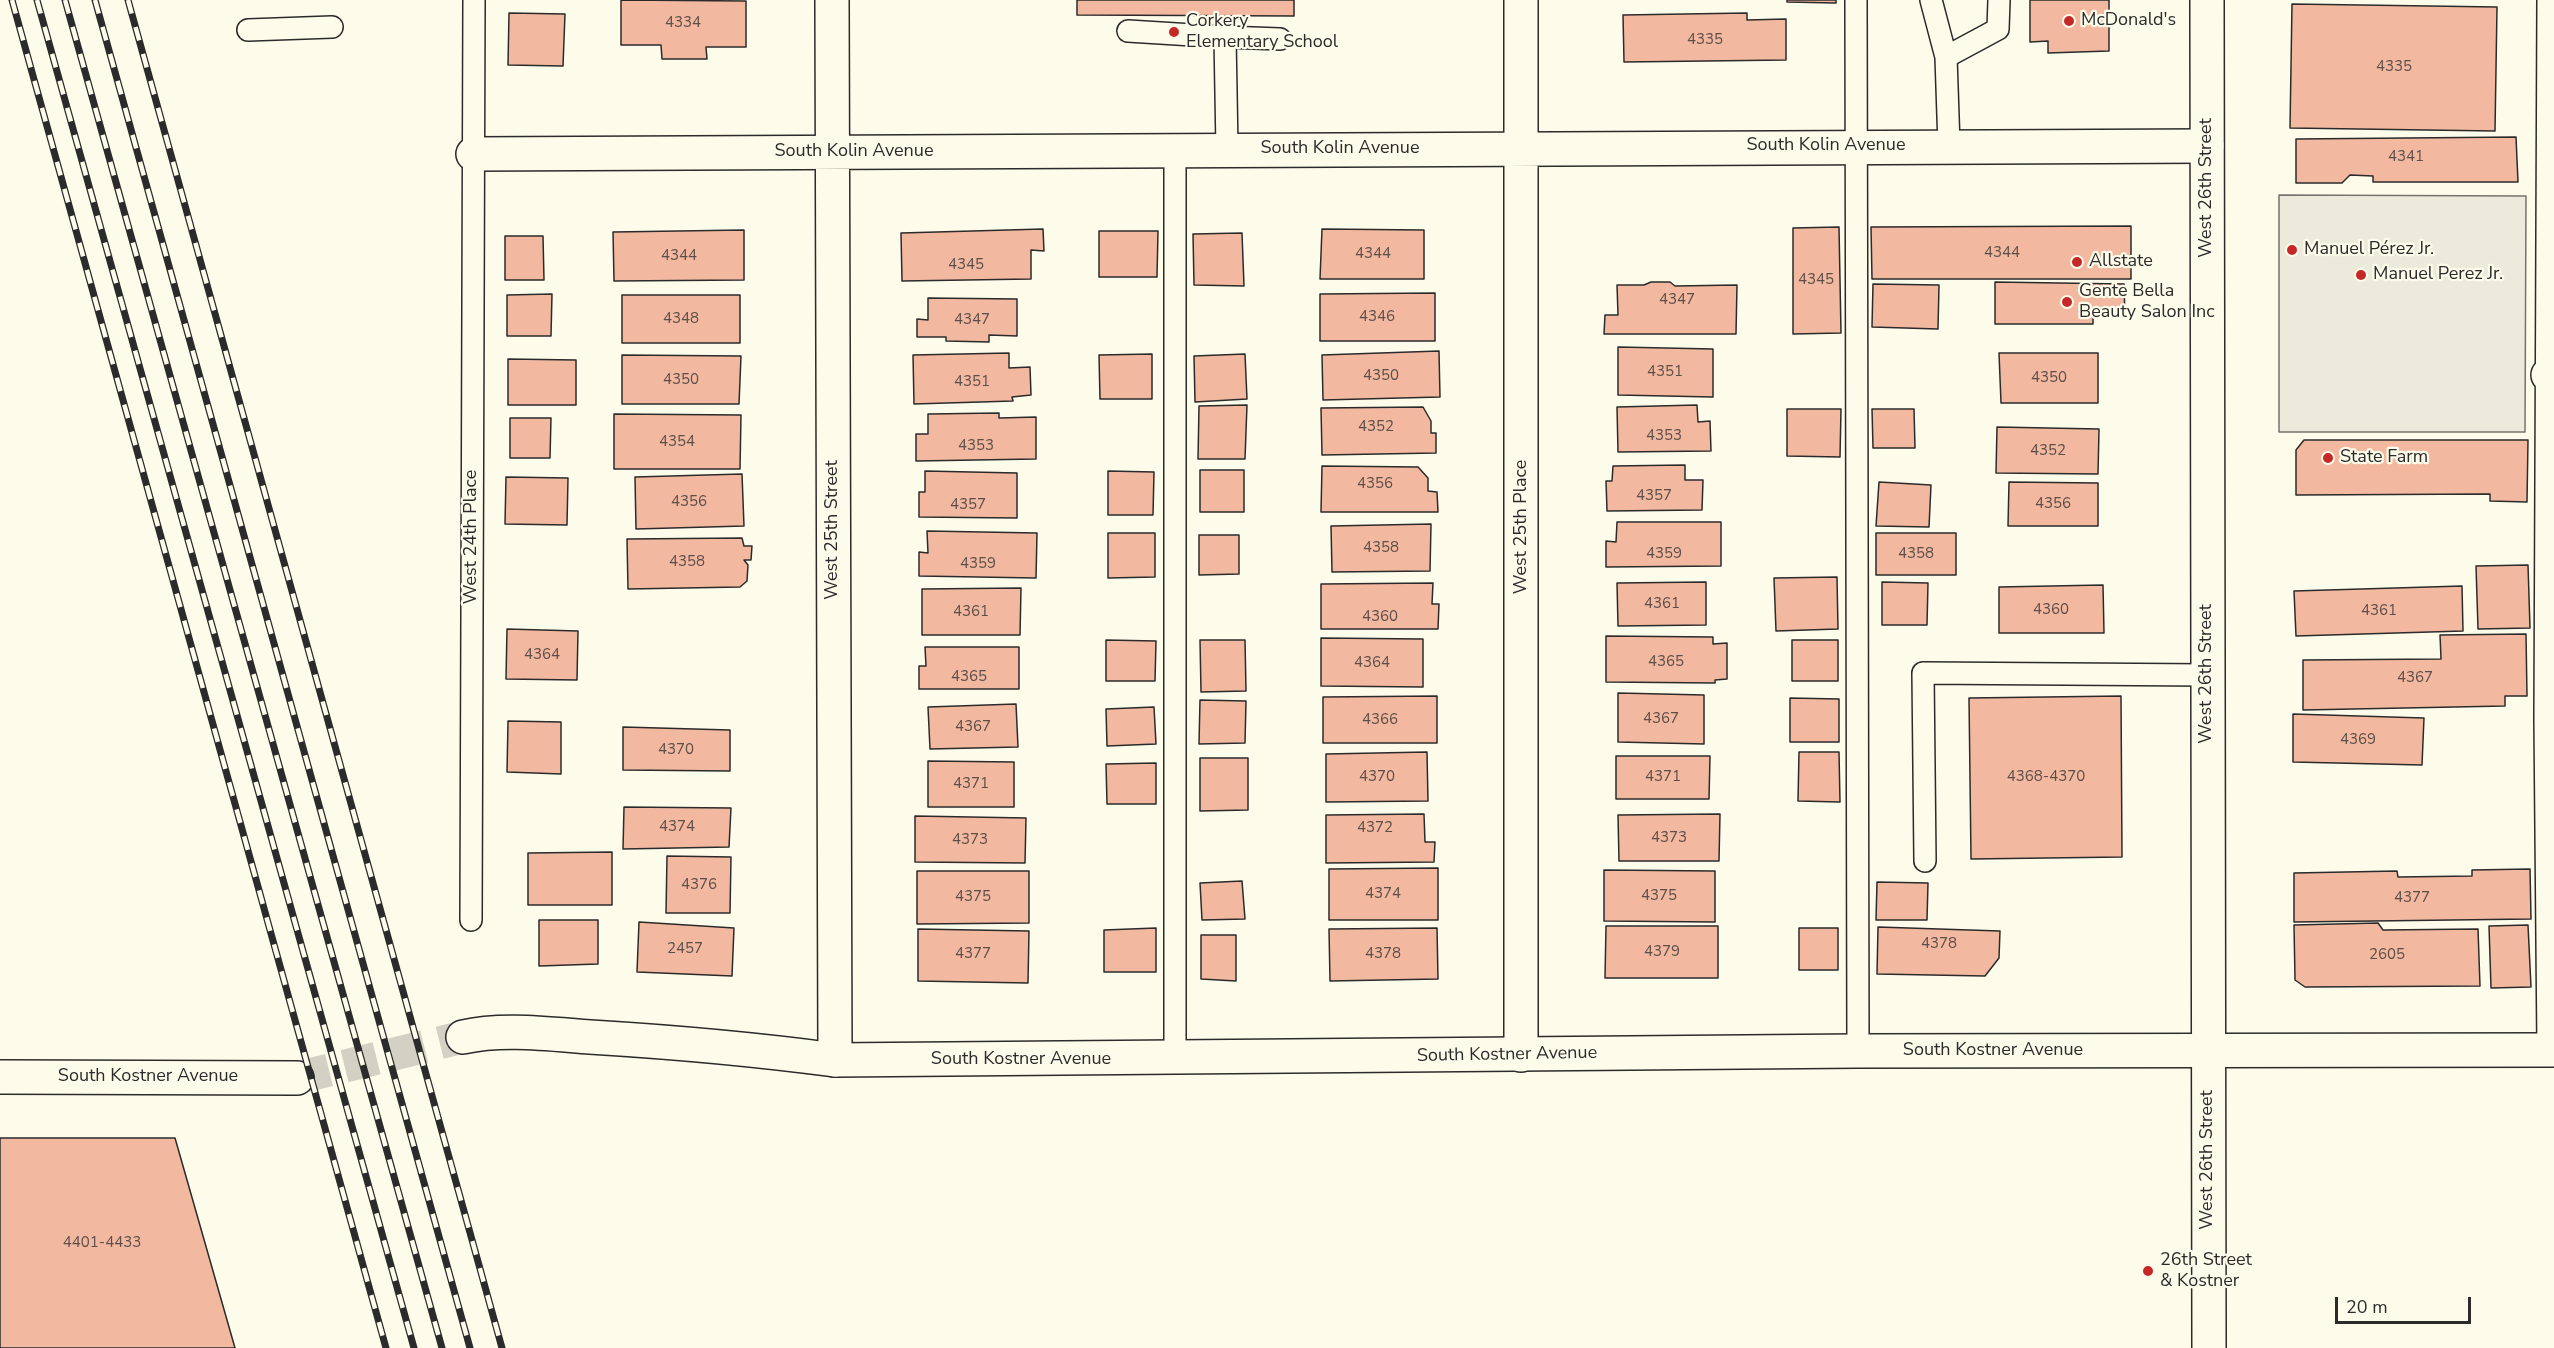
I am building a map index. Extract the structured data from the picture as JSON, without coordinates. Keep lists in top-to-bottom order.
{
  "streets": {
    "street": [
      "South Kolin Avenue",
      "West 26th Street",
      "West 25th Place",
      "West 25th Street",
      "South Kostner Avenue"
    ],
    "lane": ["West 24th Place"]
  },
  "crossings": [
    ["South Kolin Avenue", "West 26th Street"],
    ["South Kolin Avenue", "West 25th Place"],
    ["South Kolin Avenue", "West 25th Street"],
    ["South Kolin Avenue", "West 24th Place"],
    ["West 26th Street", "South Kostner Avenue"],
    ["West 25th Place", "South Kostner Avenue"],
    ["West 25th Street", "South Kostner Avenue"]
  ],
  "places": [
    "McDonald's",
    "Corkery Elementary School",
    "Manuel Pérez Jr.",
    "Allstate",
    "Manuel Perez Jr.",
    "Gente Bella Beauty Salon Inc",
    "State Farm",
    "26th Street & Kostner"
  ],
  "house_numbers": [
    "4334",
    "4335",
    "4335",
    "4341",
    "4344",
    "4344",
    "4344",
    "4345",
    "4345",
    "4347",
    "4346",
    "4348",
    "4347",
    "4351",
    "4350",
    "4350",
    "4350",
    "4351",
    "4352",
    "4353",
    "4354",
    "4353",
    "4352",
    "4356",
    "4357",
    "4356",
    "4356",
    "4357",
    "4358",
    "4359",
    "4358",
    "4358",
    "4359",
    "4361",
    "4360",
    "4361",
    "4361",
    "4360",
    "4364",
    "4365",
    "4364",
    "4365",
    "4367",
    "4367",
    "4366",
    "4367",
    "4369",
    "4370",
    "4370",
    "4371",
    "4368-4370",
    "4371",
    "4374",
    "4372",
    "4373",
    "4373",
    "4376",
    "4374",
    "4375",
    "4375",
    "4377",
    "4378",
    "2457",
    "4379",
    "4377",
    "4378",
    "2605",
    "4401-4433"
  ],
  "scale_bar": "20 m"
}
